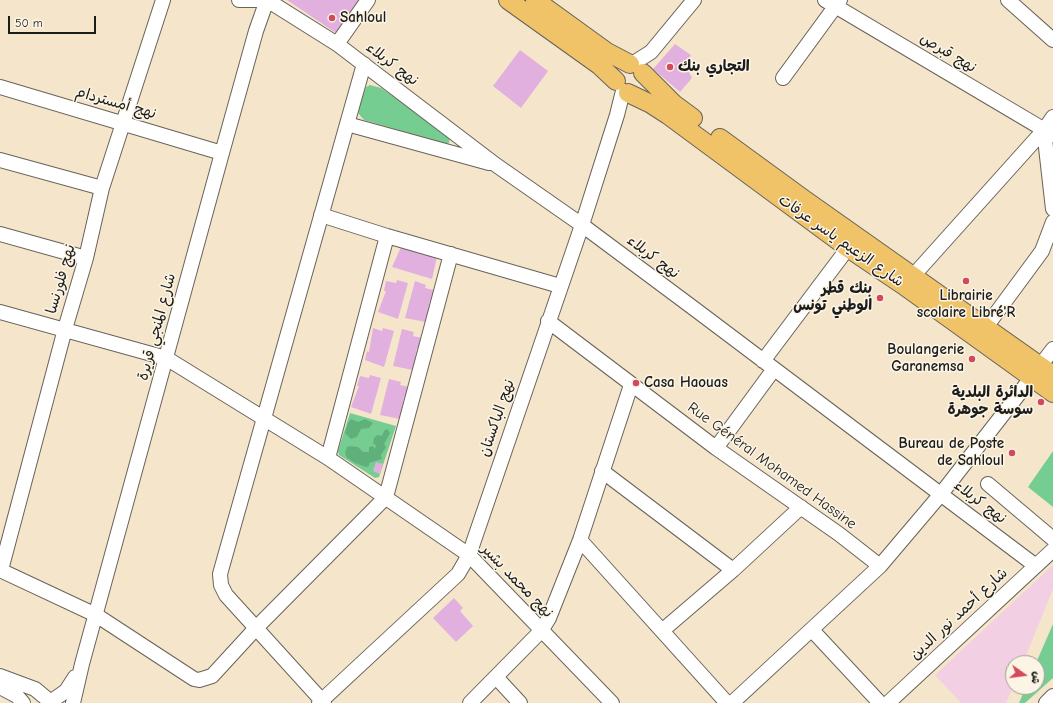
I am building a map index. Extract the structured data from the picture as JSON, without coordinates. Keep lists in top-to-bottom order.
{
  "streets": {
    "main road": ["شارع الزعيم ياسر عرفات"],
    "street": [
      "نهج قبرص",
      "نهج كربلاء",
      "نهج أمستردام",
      "نهج فلورنسا",
      "شارع المنجي قريرة",
      "نهج الباكستان",
      "Rue Général Mohamed Hassine",
      "نهج محمد بشير",
      "شارع أحمد نور الدين"
    ]
  },
  "crossings": [
    ["نهج كربلاء", "شارع المنجي قريرة"],
    ["نهج كربلاء", "نهج الباكستان"],
    ["نهج كربلاء", "شارع أحمد نور الدين"],
    ["نهج أمستردام", "نهج فلورنسا"],
    ["نهج أمستردام", "شارع المنجي قريرة"],
    ["شارع الزعيم ياسر عرفات", "نهج الباكستان"],
    ["نهج فلورنسا", "نهج محمد بشير"],
    ["شارع المنجي قريرة", "نهج محمد بشير"],
    ["نهج الباكستان", "Rue Général Mohamed Hassine"],
    ["نهج الباكستان", "نهج محمد بشير"]
  ],
  "places": [
    "Sahloul",
    "التجاري بنك",
    "Librairie scolaire Libré'R",
    "بنك قطر الوطني تونس",
    "Boulangerie Garanemsa",
    "Casa Haouas",
    "الدائرة البلدية سوسة جوهرة",
    "Bureau de Poste de Sahloul"
  ],
  "scale_bar": "50 m",
  "north": "right"
}
